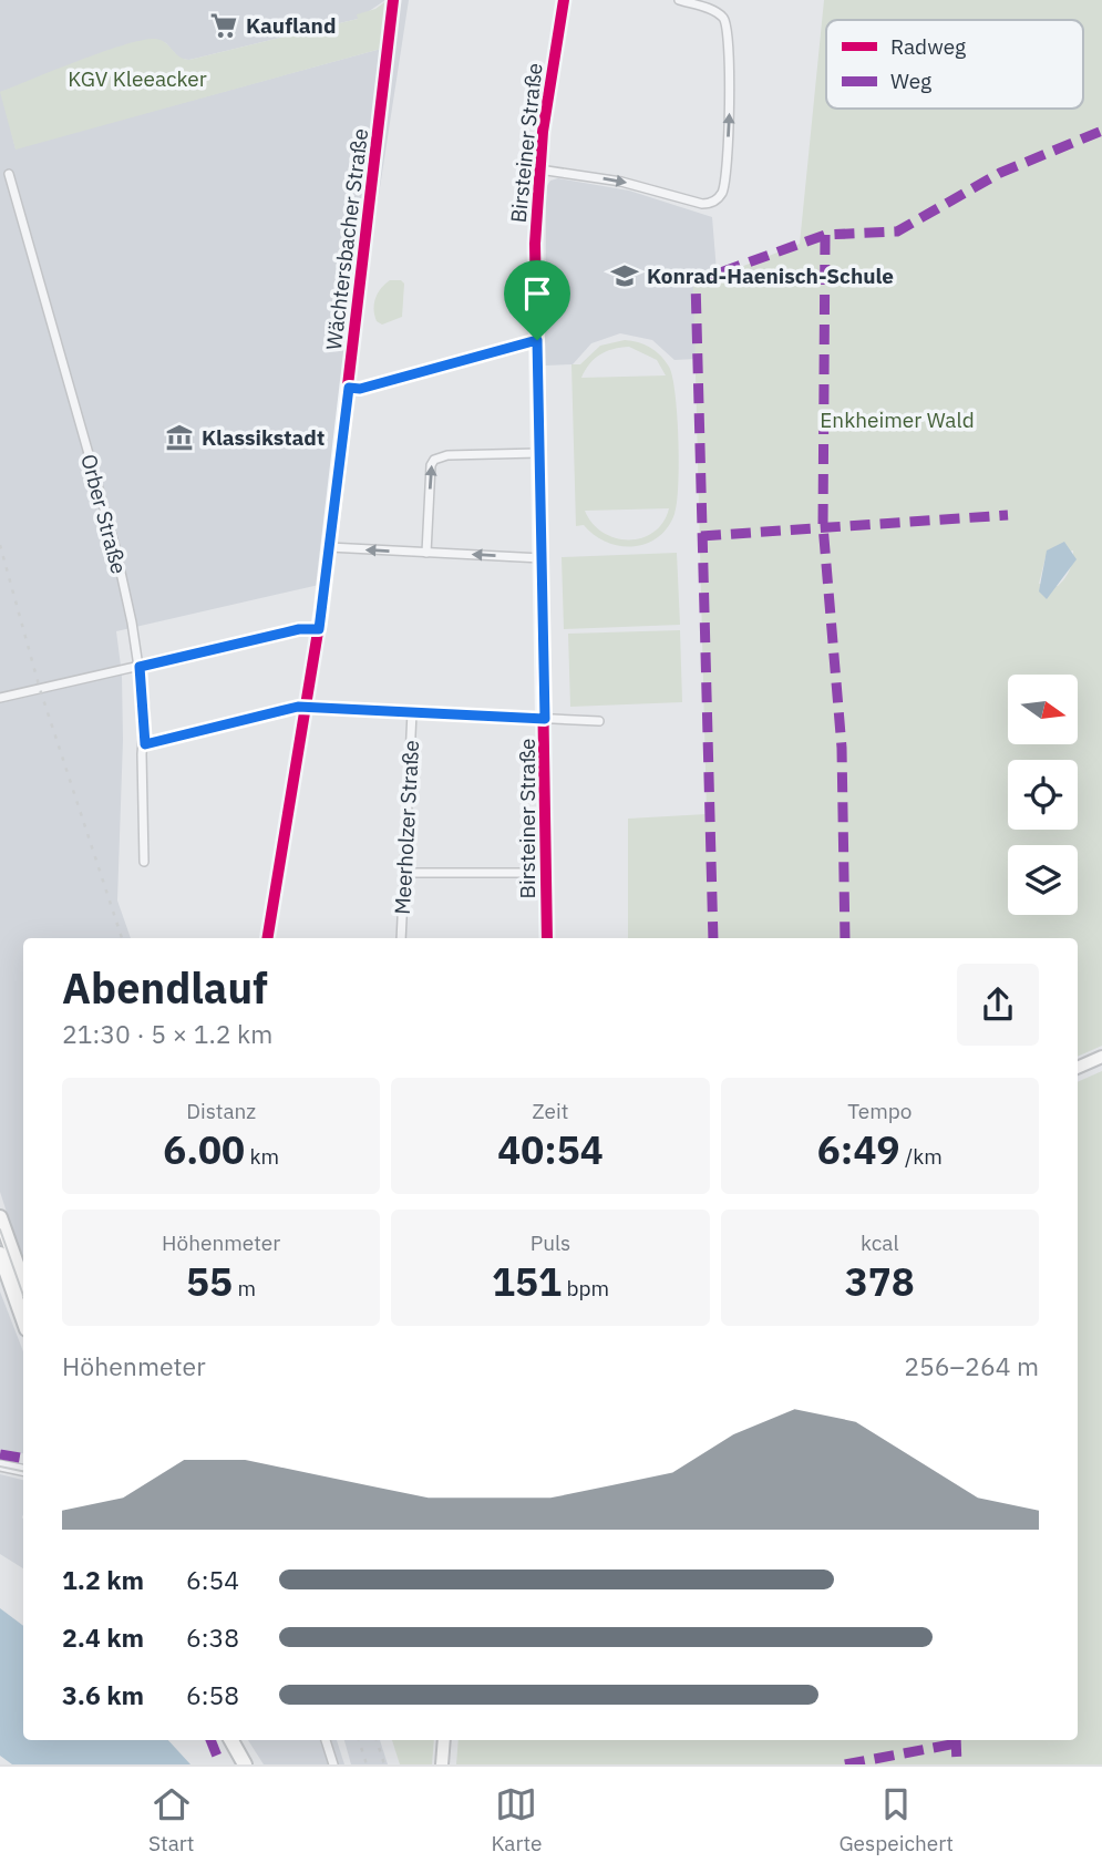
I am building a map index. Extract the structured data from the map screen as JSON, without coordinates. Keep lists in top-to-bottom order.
{
  "streets": {
    "street": [
      "Birsteiner Straße",
      "Wächtersbacher Straße",
      "Orber Straße",
      "Meerholzer Straße"
    ]
  },
  "parks": ["KGV Kleeacker", "Enkheimer Wald"],
  "places": {
    "supermarket": ["Kaufland"],
    "school or university": ["Konrad-Haenisch-Schule"],
    "museum": ["Klassikstadt"]
  },
  "legend": ["Radweg", "Weg"],
  "north": "right",
  "page": {
    "heading": ["Abendlauf", "21:30 · 5 × 1.2 km"],
    "stats": [
      ["Distanz", "6.00 km"],
      ["Zeit", "40:54"],
      ["Tempo", "6:49 /km"],
      ["Höhenmeter", "55 m"],
      ["Puls", "151 bpm"],
      ["kcal", "378"]
    ],
    "chart": ["Höhenmeter", "256–264 m"],
    "list": [
      {
        "name": "1.2 km",
        "note": "6:54"
      },
      {
        "name": "2.4 km",
        "note": "6:38"
      },
      {
        "name": "3.6 km",
        "note": "6:58"
      }
    ],
    "tabs": ["Start", "Karte", "Gespeichert"]
  }
}
